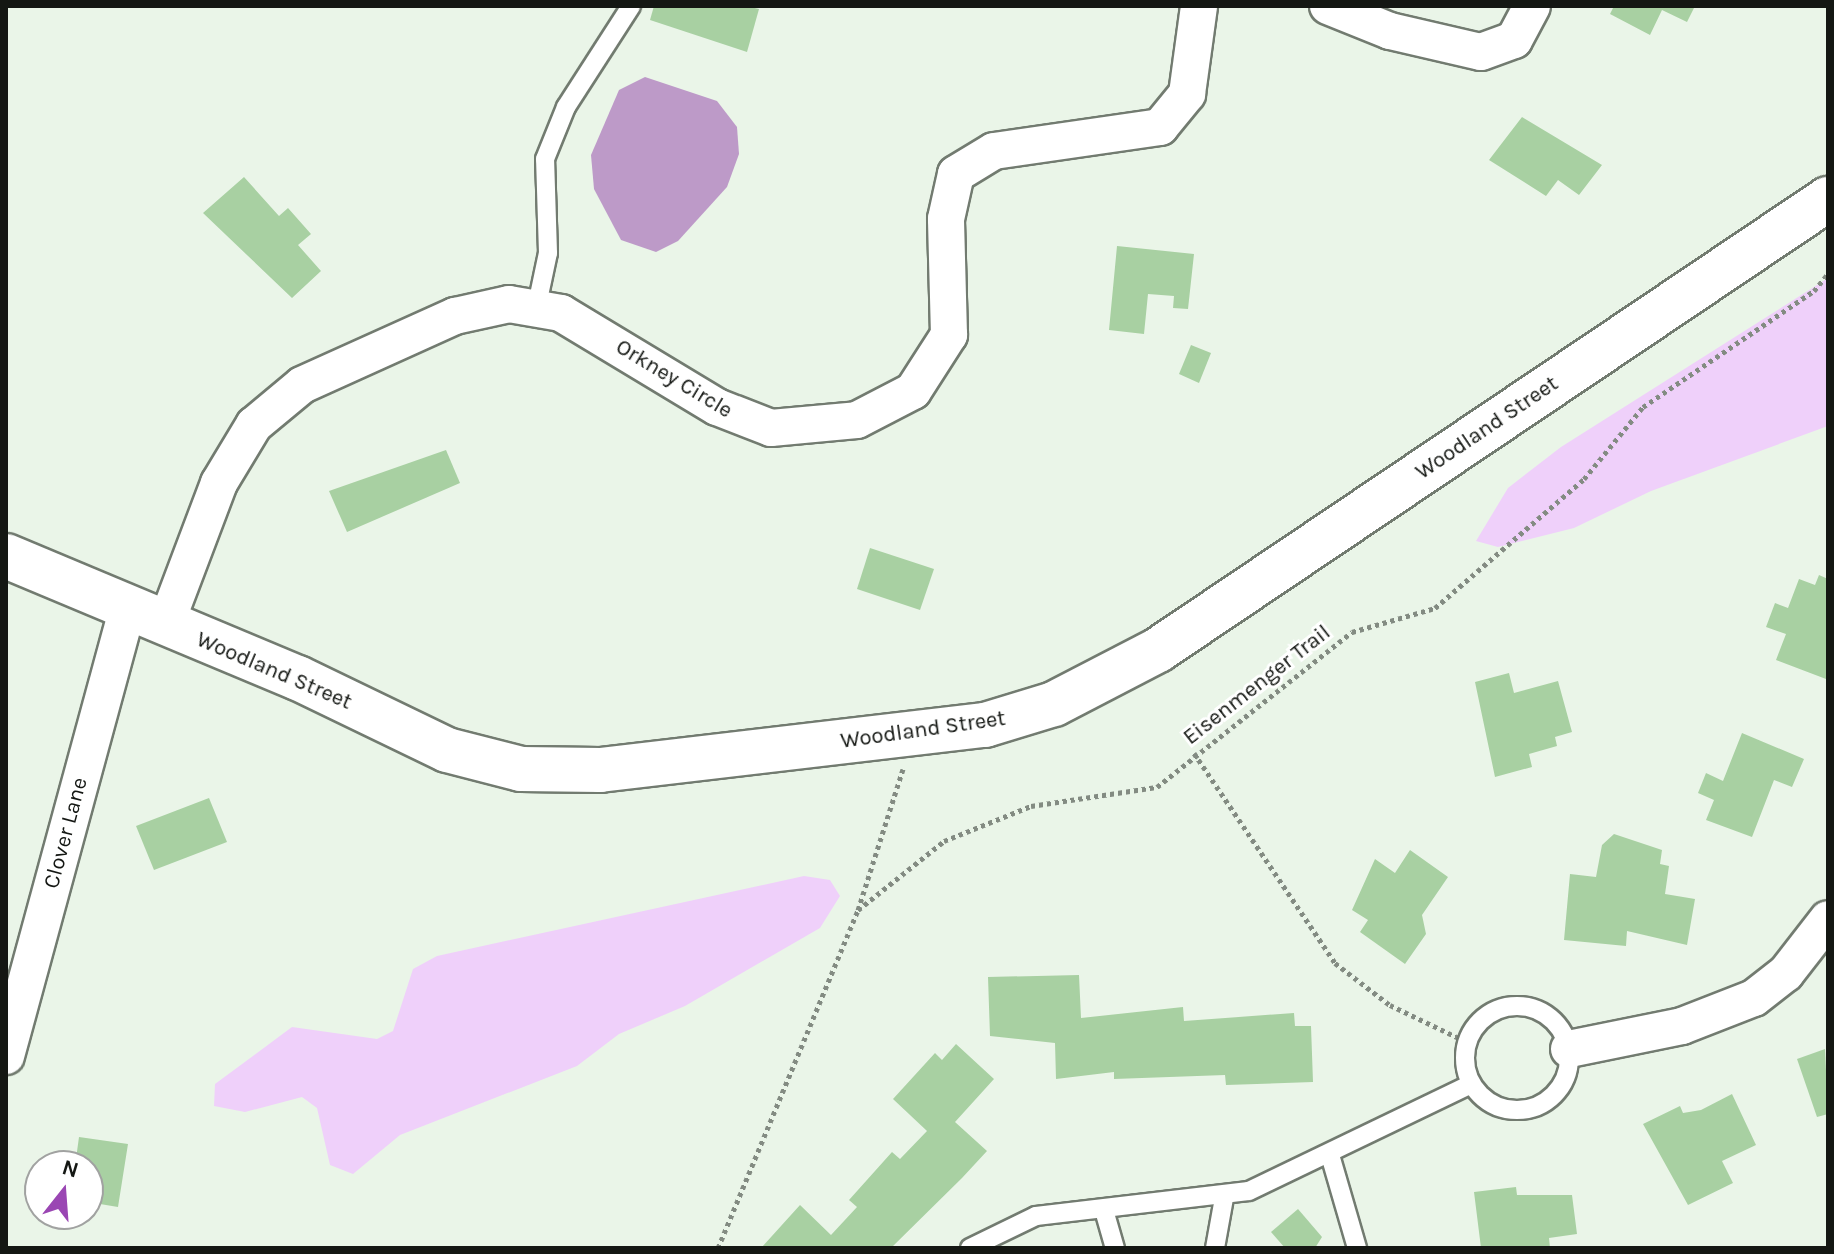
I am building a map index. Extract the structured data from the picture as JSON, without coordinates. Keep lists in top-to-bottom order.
{
  "streets": {
    "street": ["Orkney Circle", "Woodland Street", "Clover Lane"],
    "path": ["Eisenmenger Trail"]
  },
  "crossings": [
    ["Woodland Street", "Clover Lane"]
  ],
  "north": "top"
}
